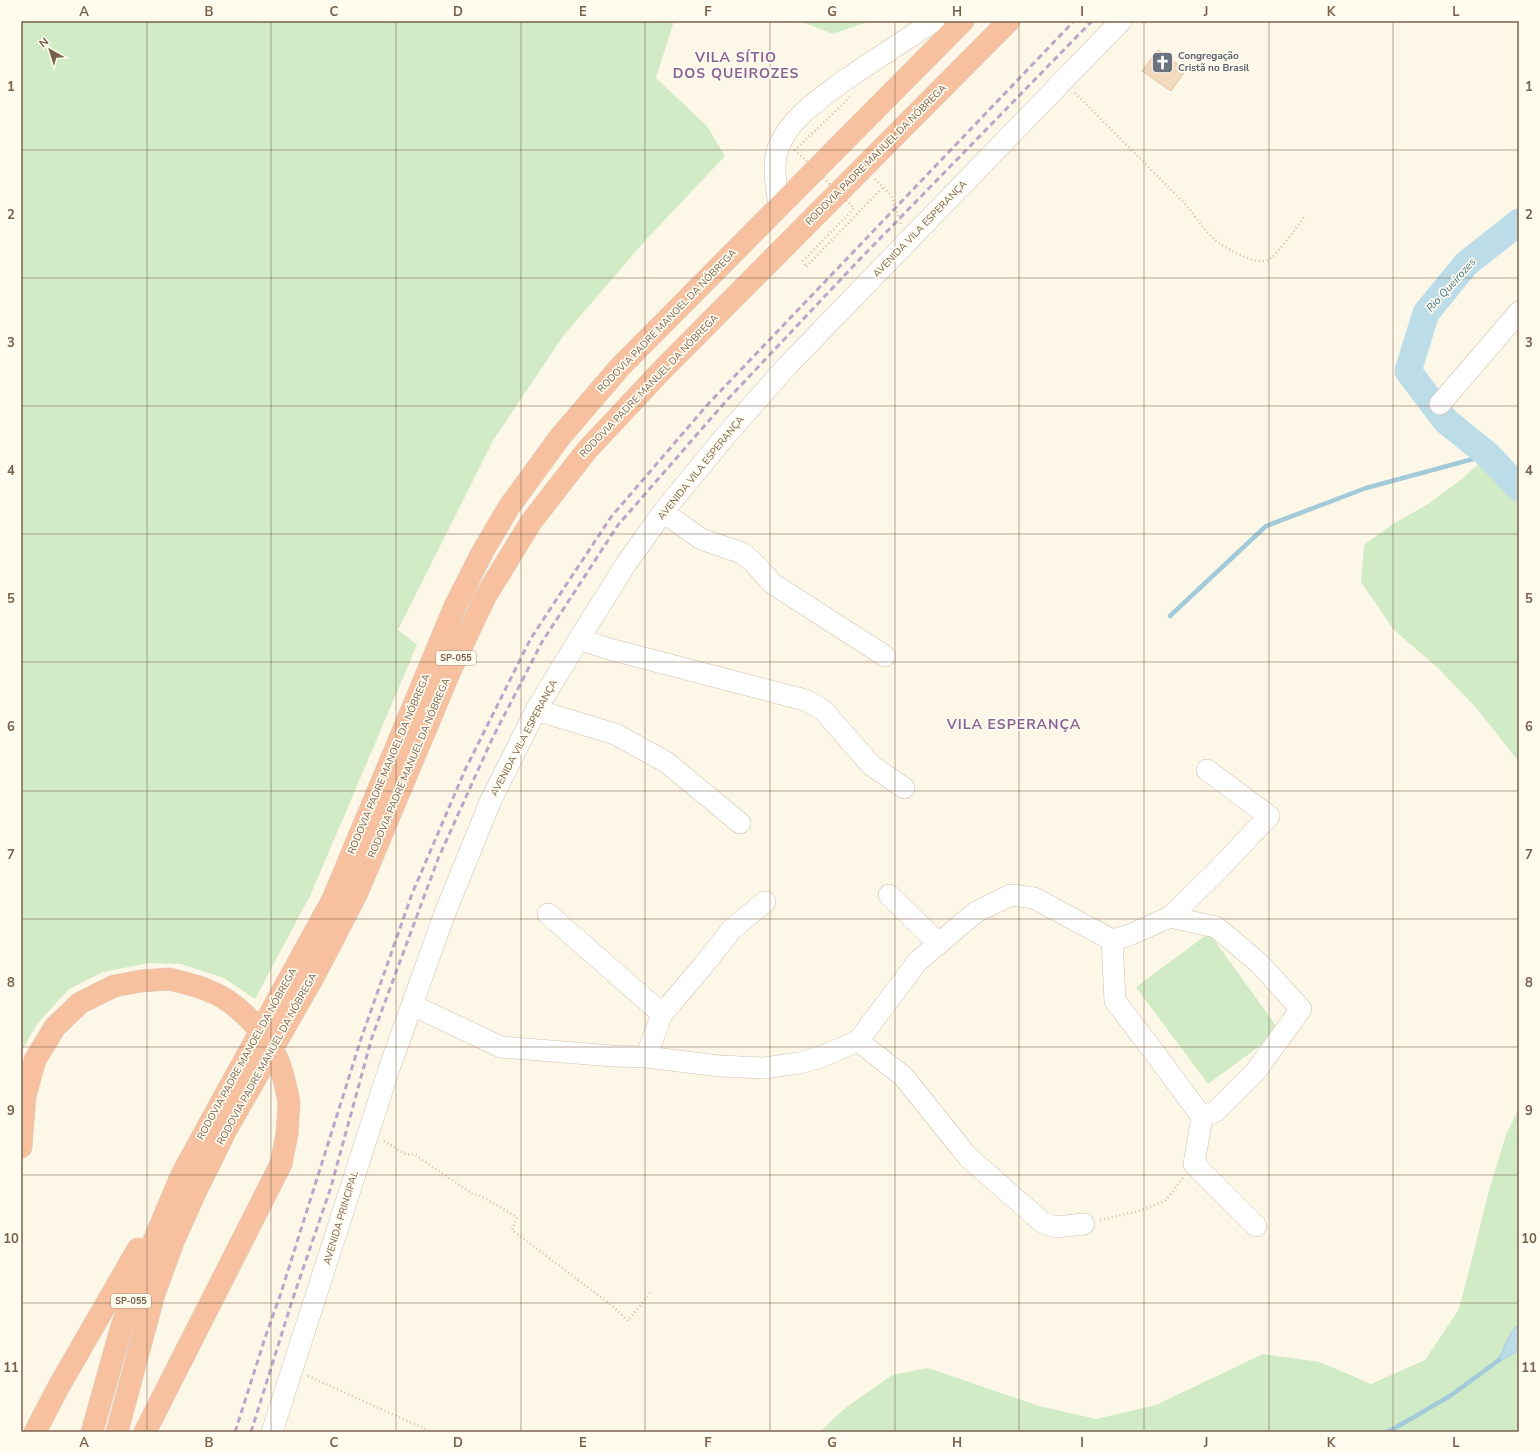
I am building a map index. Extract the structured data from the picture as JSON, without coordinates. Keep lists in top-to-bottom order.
{
  "streets": {
    "highway": ["RODOVIA PADRE MANUEL DA NÓBREGA", "RODOVIA PADRE MANOEL DA NÓBREGA", "SP-055"],
    "street": ["AVENIDA VILA ESPERANÇA", "AVENIDA PRINCIPAL"]
  },
  "crossings": [
    ["AVENIDA VILA ESPERANÇA", "AVENIDA PRINCIPAL"]
  ],
  "districts": ["VILA SÍTIO DOS QUEIROZES", "VILA ESPERANÇA"],
  "water": ["Rio Queirozes"],
  "places": {
    "church": ["Congregação Cristã no Brasil"]
  },
  "north": "top left",
  "grid": {
    "columns": [
      "A",
      "B",
      "C",
      "D",
      "E",
      "F",
      "G",
      "H",
      "I",
      "J",
      "K",
      "L"
    ],
    "rows": [
      "1",
      "2",
      "3",
      "4",
      "5",
      "6",
      "7",
      "8",
      "9",
      "10",
      "11"
    ]
  }
}
